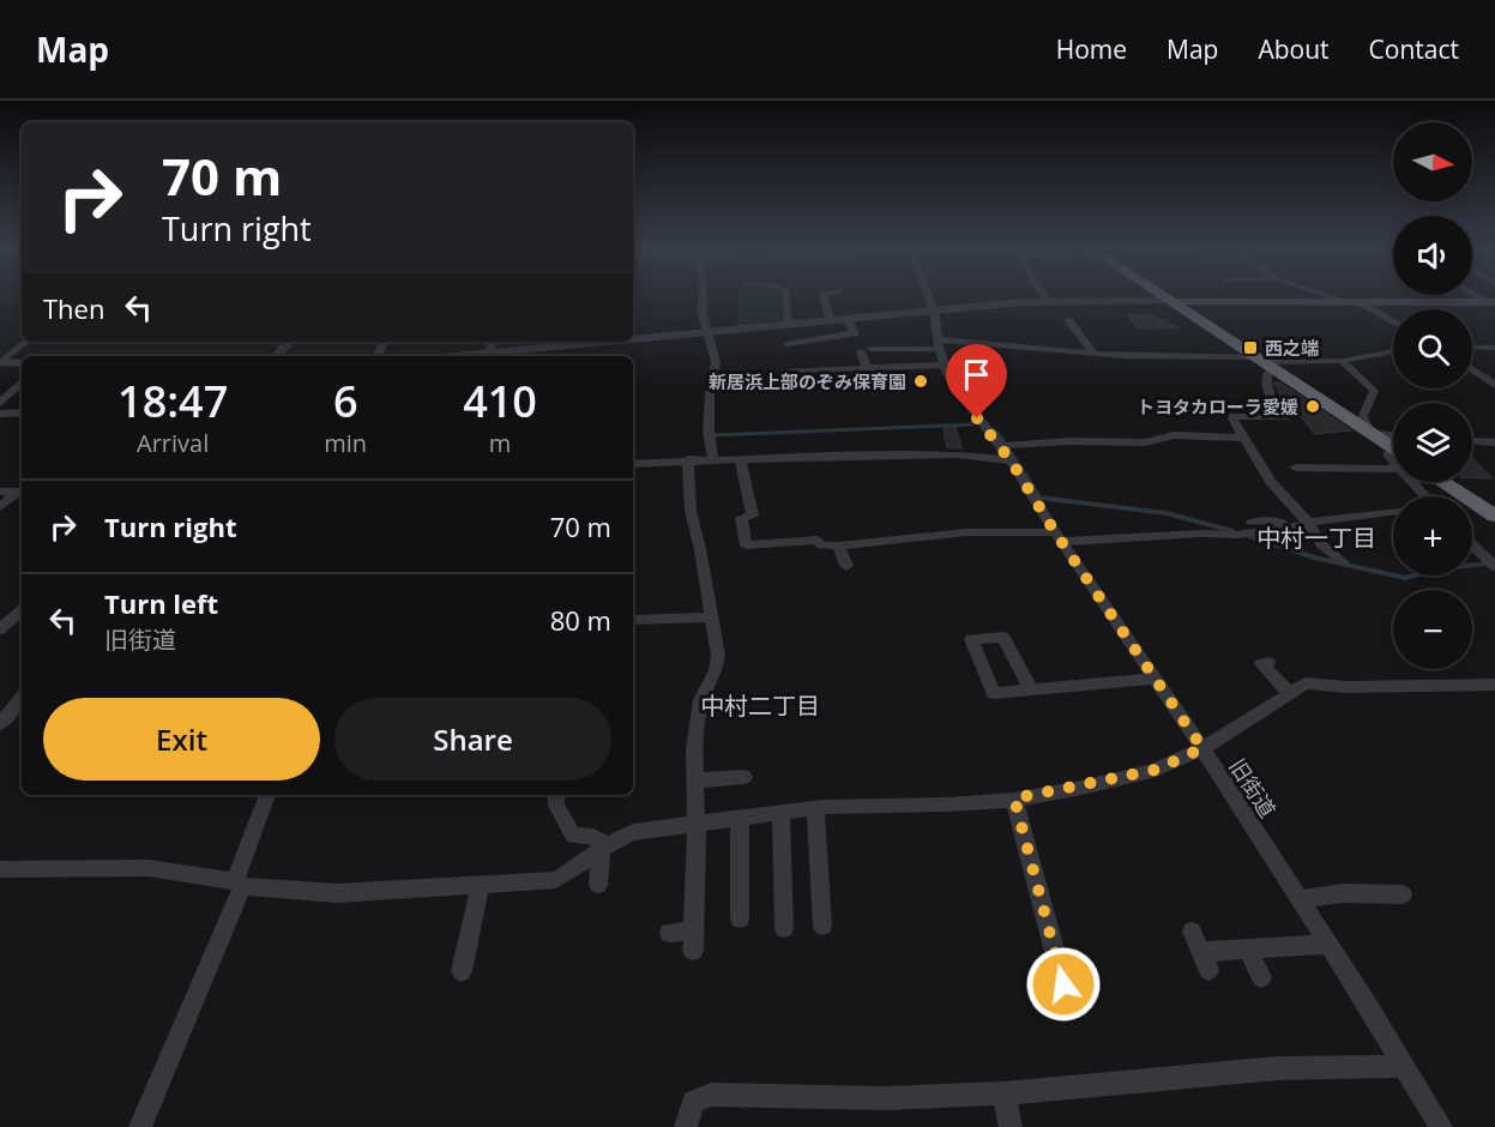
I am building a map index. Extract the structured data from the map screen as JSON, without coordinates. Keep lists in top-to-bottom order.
{
  "streets": {
    "street": ["旧街道"]
  },
  "districts": ["中村一丁目", "中村二丁目"],
  "places": {
    "transit": ["西之端"],
    "other": ["新居浜上部のぞみ保育園", "トヨタカローラ愛媛"]
  },
  "north": "right",
  "page": {
    "header": "Map",
    "nav": [
      "Home",
      "Map",
      "About",
      "Contact"
    ],
    "map_buttons": ["+", "−"],
    "turn": ["70 m", "Turn right"],
    "then": "Then",
    "eta": [
      "18:47",
      "Arrival",
      "6",
      "min",
      "410",
      "m"
    ],
    "list": [
      {
        "name": "Turn right",
        "value": "70 m"
      },
      {
        "name": "Turn left",
        "note": "旧街道",
        "value": "80 m"
      }
    ],
    "buttons": ["Exit", "Share"]
  }
}
